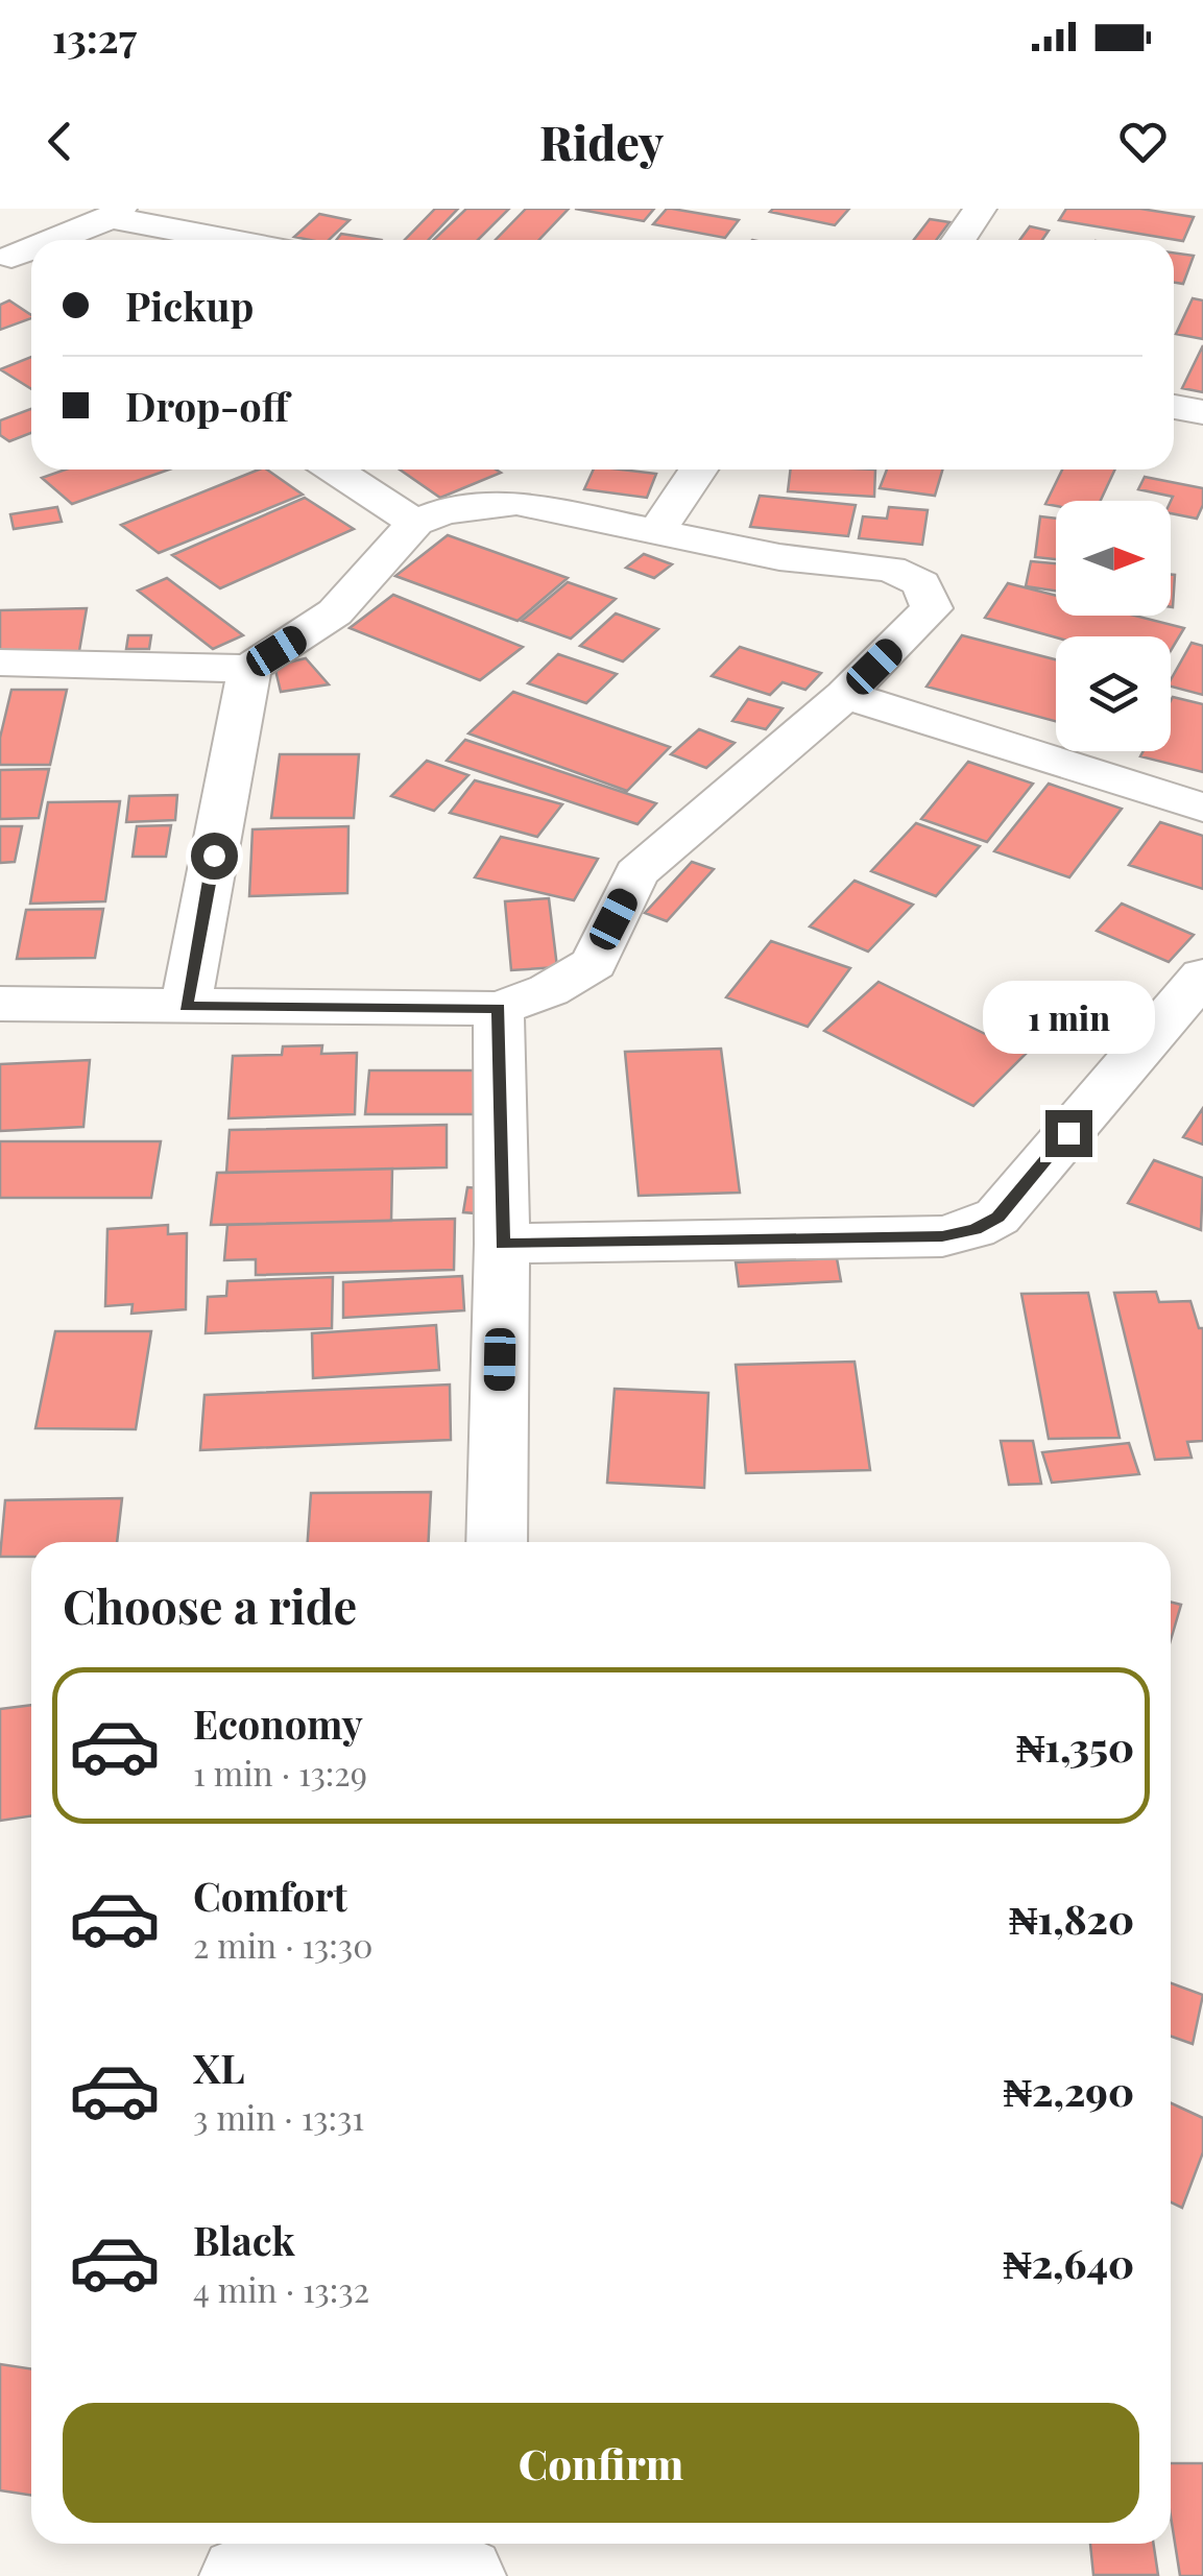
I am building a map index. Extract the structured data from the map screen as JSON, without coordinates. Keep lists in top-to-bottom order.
{
  "north": "right",
  "page": {
    "status": "13:27",
    "header": "Ridey",
    "banner": ["Pickup", "Drop-off"],
    "bubble": "1 min",
    "heading": "Choose a ride",
    "list": [
      {
        "name": "Economy",
        "note": "1 min · 13:29",
        "value": "₦1,350"
      },
      {
        "name": "Comfort",
        "note": "2 min · 13:30",
        "value": "₦1,820"
      },
      {
        "name": "XL",
        "note": "3 min · 13:31",
        "value": "₦2,290"
      },
      {
        "name": "Black",
        "note": "4 min · 13:32",
        "value": "₦2,640"
      }
    ],
    "buttons": "Confirm"
  }
}
